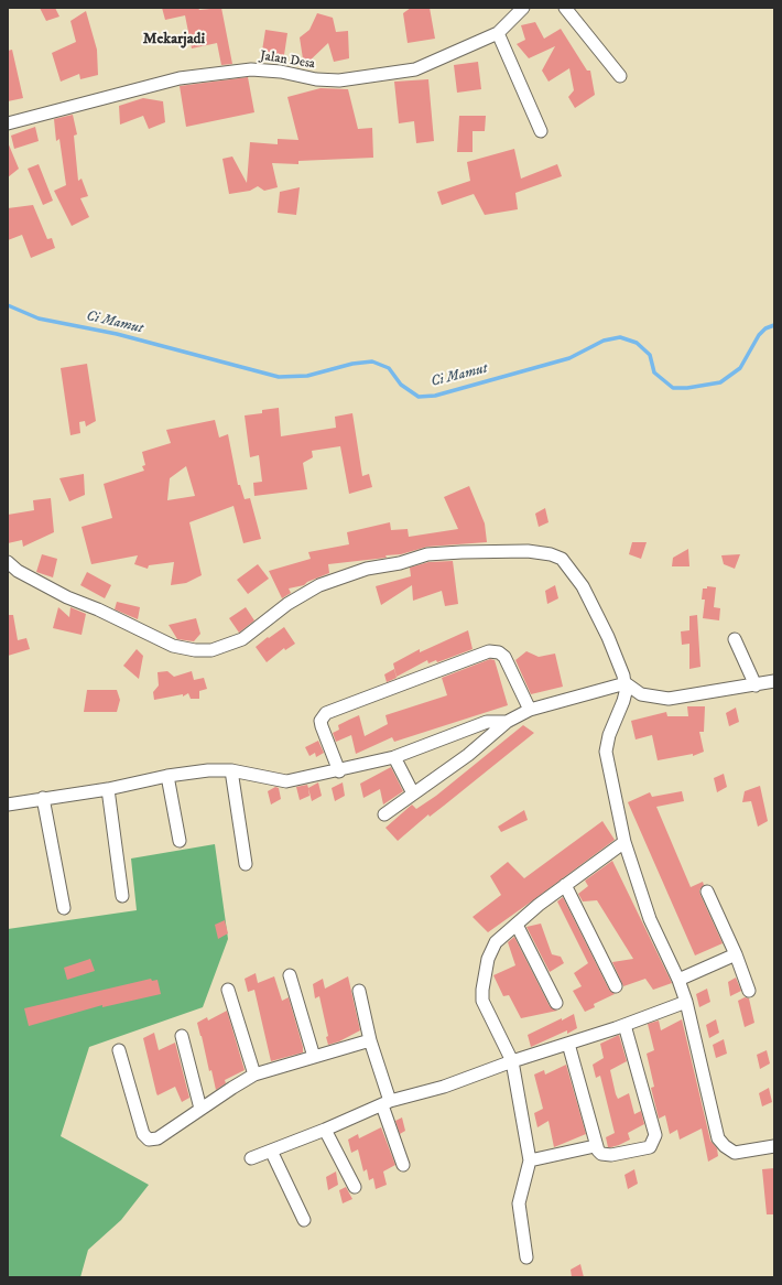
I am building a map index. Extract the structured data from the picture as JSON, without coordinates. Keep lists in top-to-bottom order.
{
  "streets": {
    "street": ["Jalan Desa"]
  },
  "districts": ["Mekarjadi"],
  "water": ["Ci Mamut"]
}
